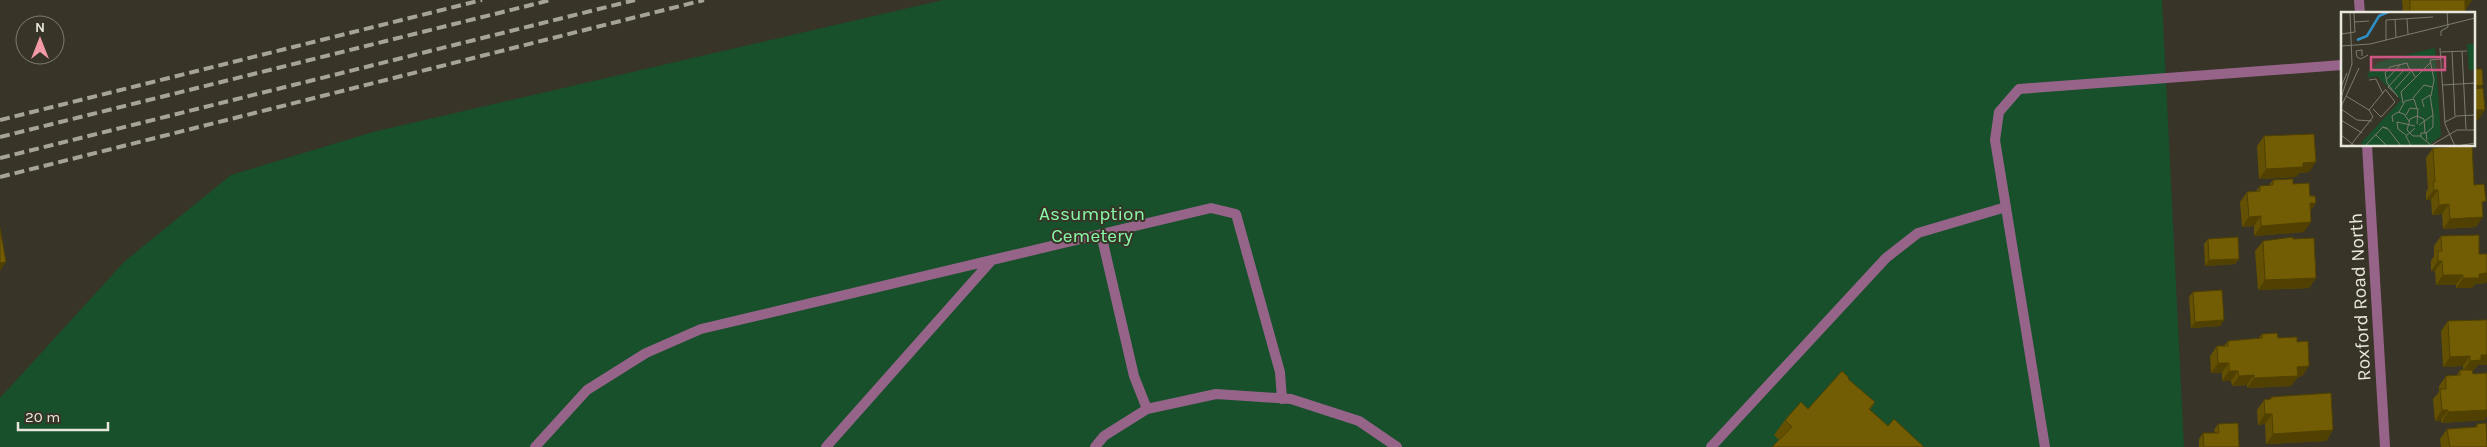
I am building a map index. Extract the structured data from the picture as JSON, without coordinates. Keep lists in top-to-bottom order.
{
  "streets": {
    "street": ["Roxford Road North"]
  },
  "parks": ["Assumption Cemetery"],
  "scale_bar": "20 m",
  "north": "top"
}
